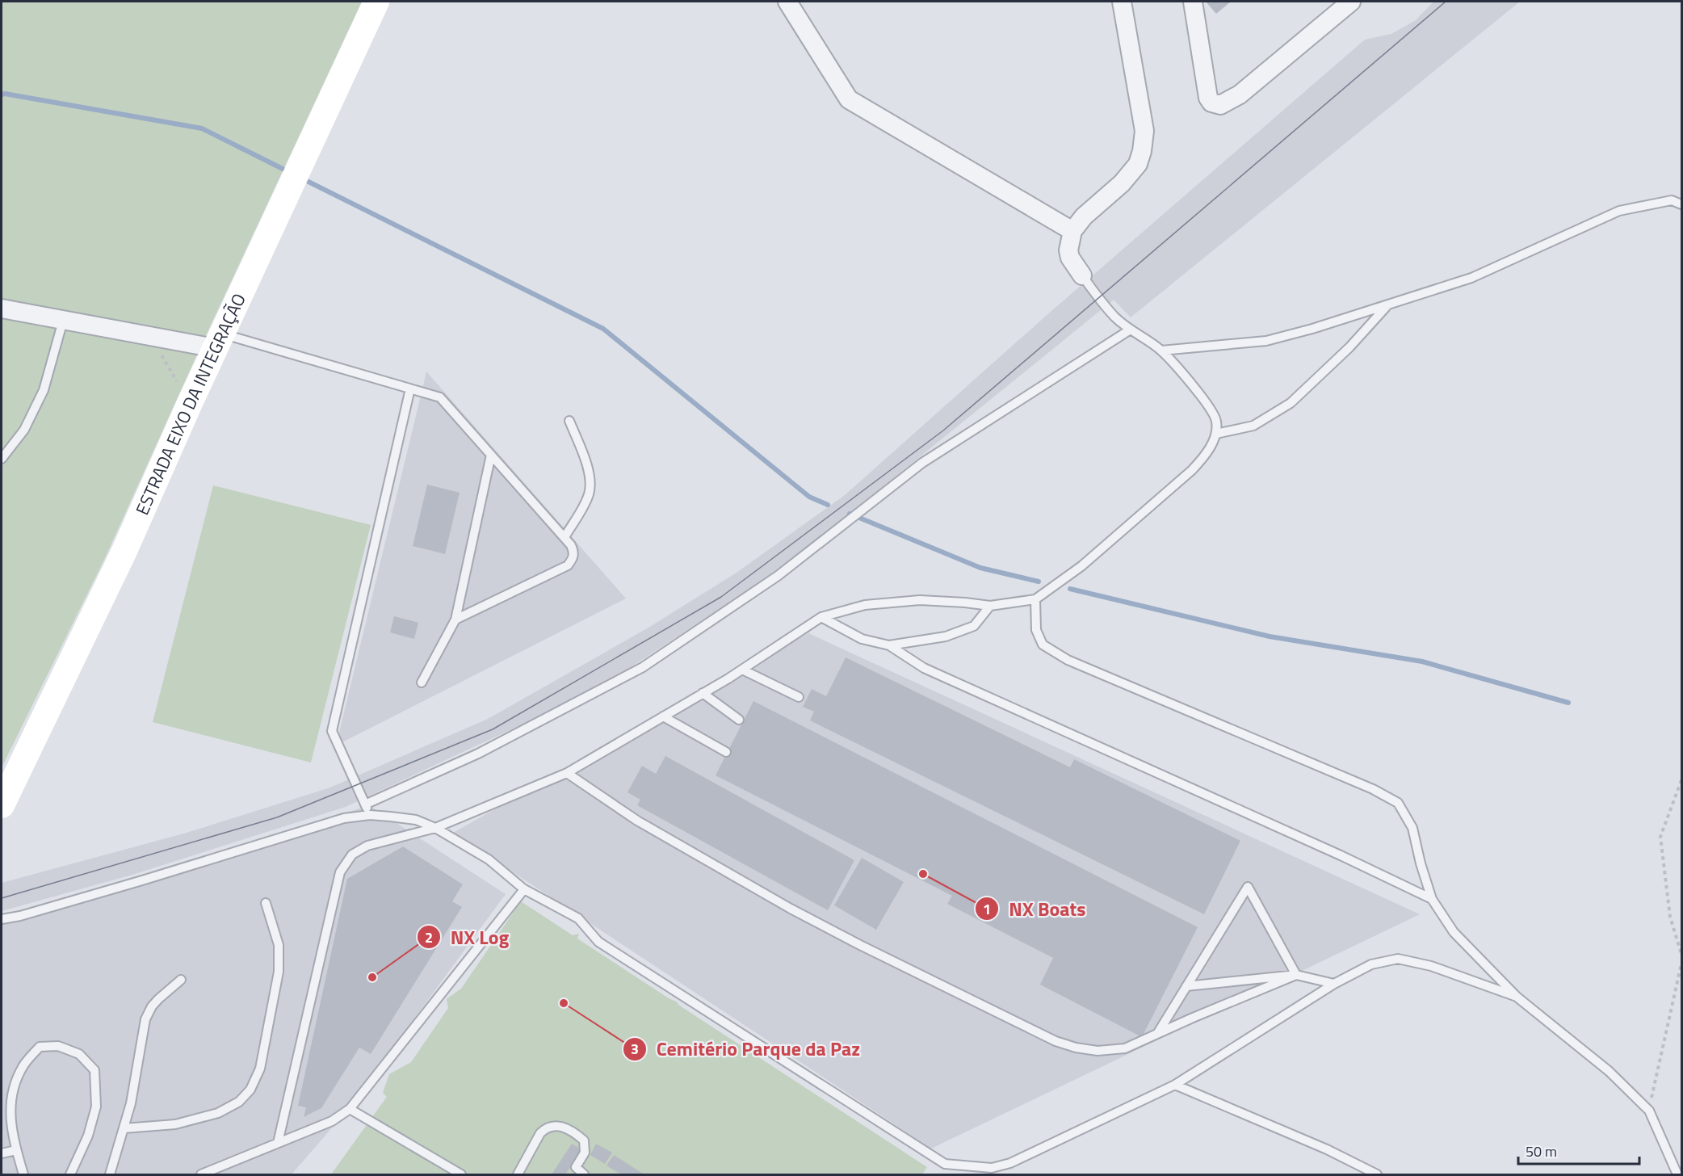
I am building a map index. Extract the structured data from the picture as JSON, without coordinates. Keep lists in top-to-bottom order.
{
  "streets": {
    "main road": ["ESTRADA EIXO DA INTEGRAÇÃO"]
  },
  "places": ["NX Boats", "NX Log", "Cemitério Parque da Paz"],
  "scale_bar": "50 m"
}
